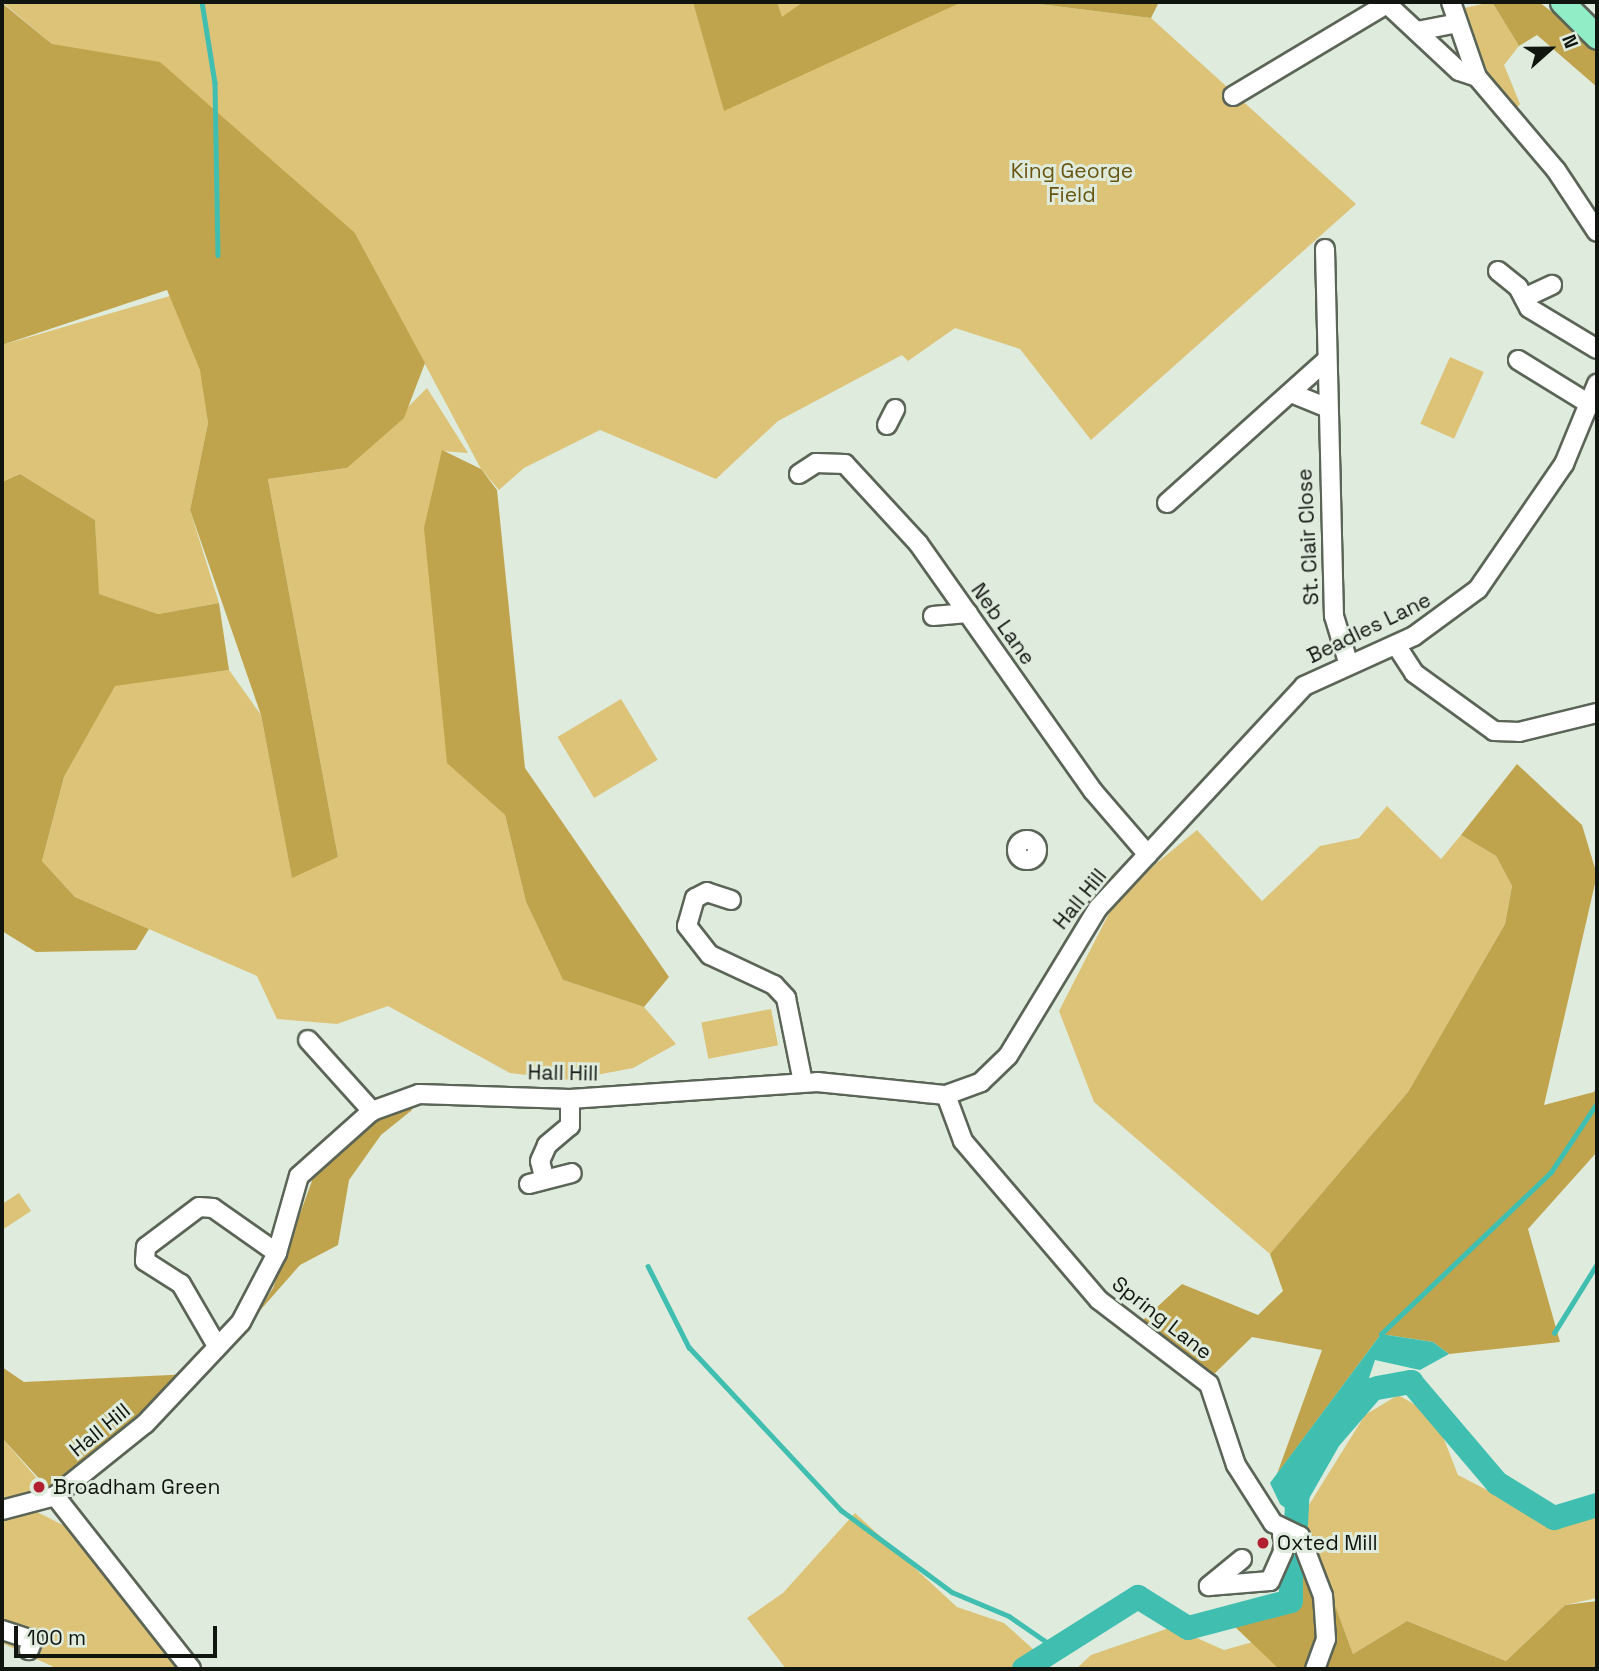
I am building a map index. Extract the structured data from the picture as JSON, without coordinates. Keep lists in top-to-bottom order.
{
  "streets": {
    "street": [
      "St. Clair Close",
      "Neb Lane",
      "Beadles Lane",
      "Hall Hill",
      "Spring Lane"
    ]
  },
  "crossings": [
    ["St. Clair Close", "Beadles Lane"],
    ["Neb Lane", "Beadles Lane"],
    ["Neb Lane", "Hall Hill"],
    ["Beadles Lane", "Hall Hill"],
    ["Hall Hill", "Spring Lane"]
  ],
  "parks": ["King George Field"],
  "places": ["Broadham Green", "Oxted Mill"],
  "scale_bar": "100 m",
  "north": "right"
}
